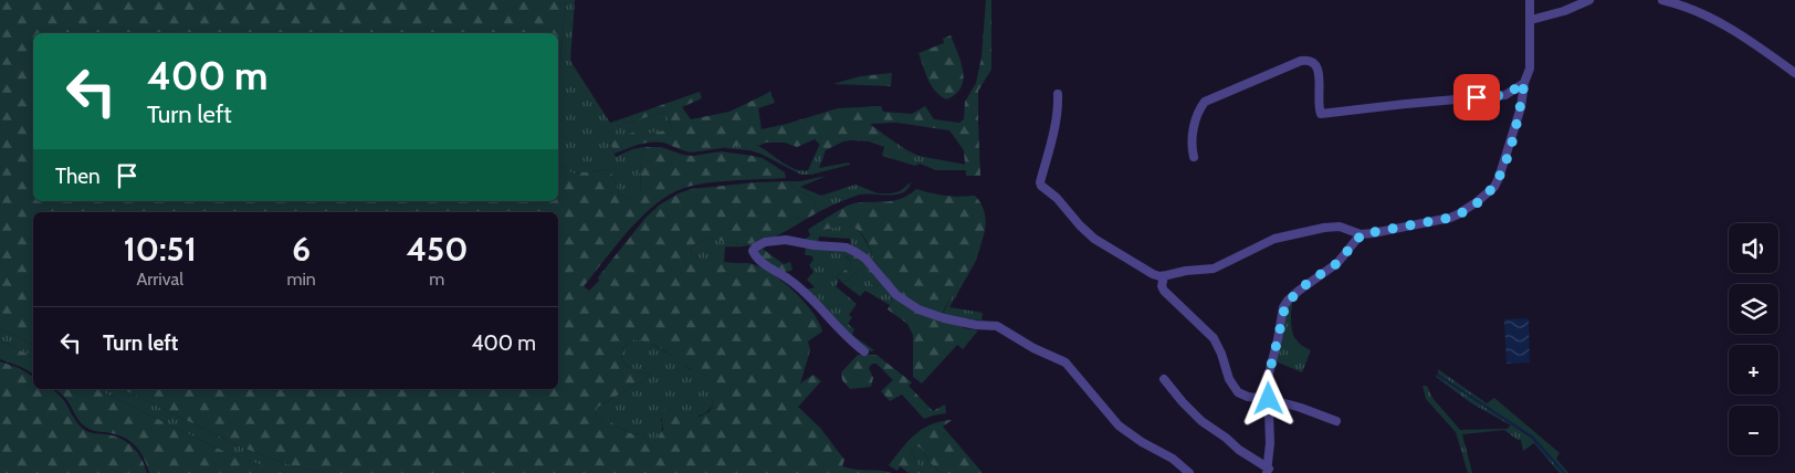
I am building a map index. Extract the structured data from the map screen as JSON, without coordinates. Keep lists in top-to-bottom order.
{
  "page": {
    "turn": ["400 m", "Turn left"],
    "then": "Then",
    "eta": [
      "10:51",
      "Arrival",
      "6",
      "min",
      "450",
      "m"
    ],
    "map_buttons": ["+", "−"],
    "list": [
      {
        "name": "Turn left",
        "value": "400 m"
      }
    ]
  }
}
